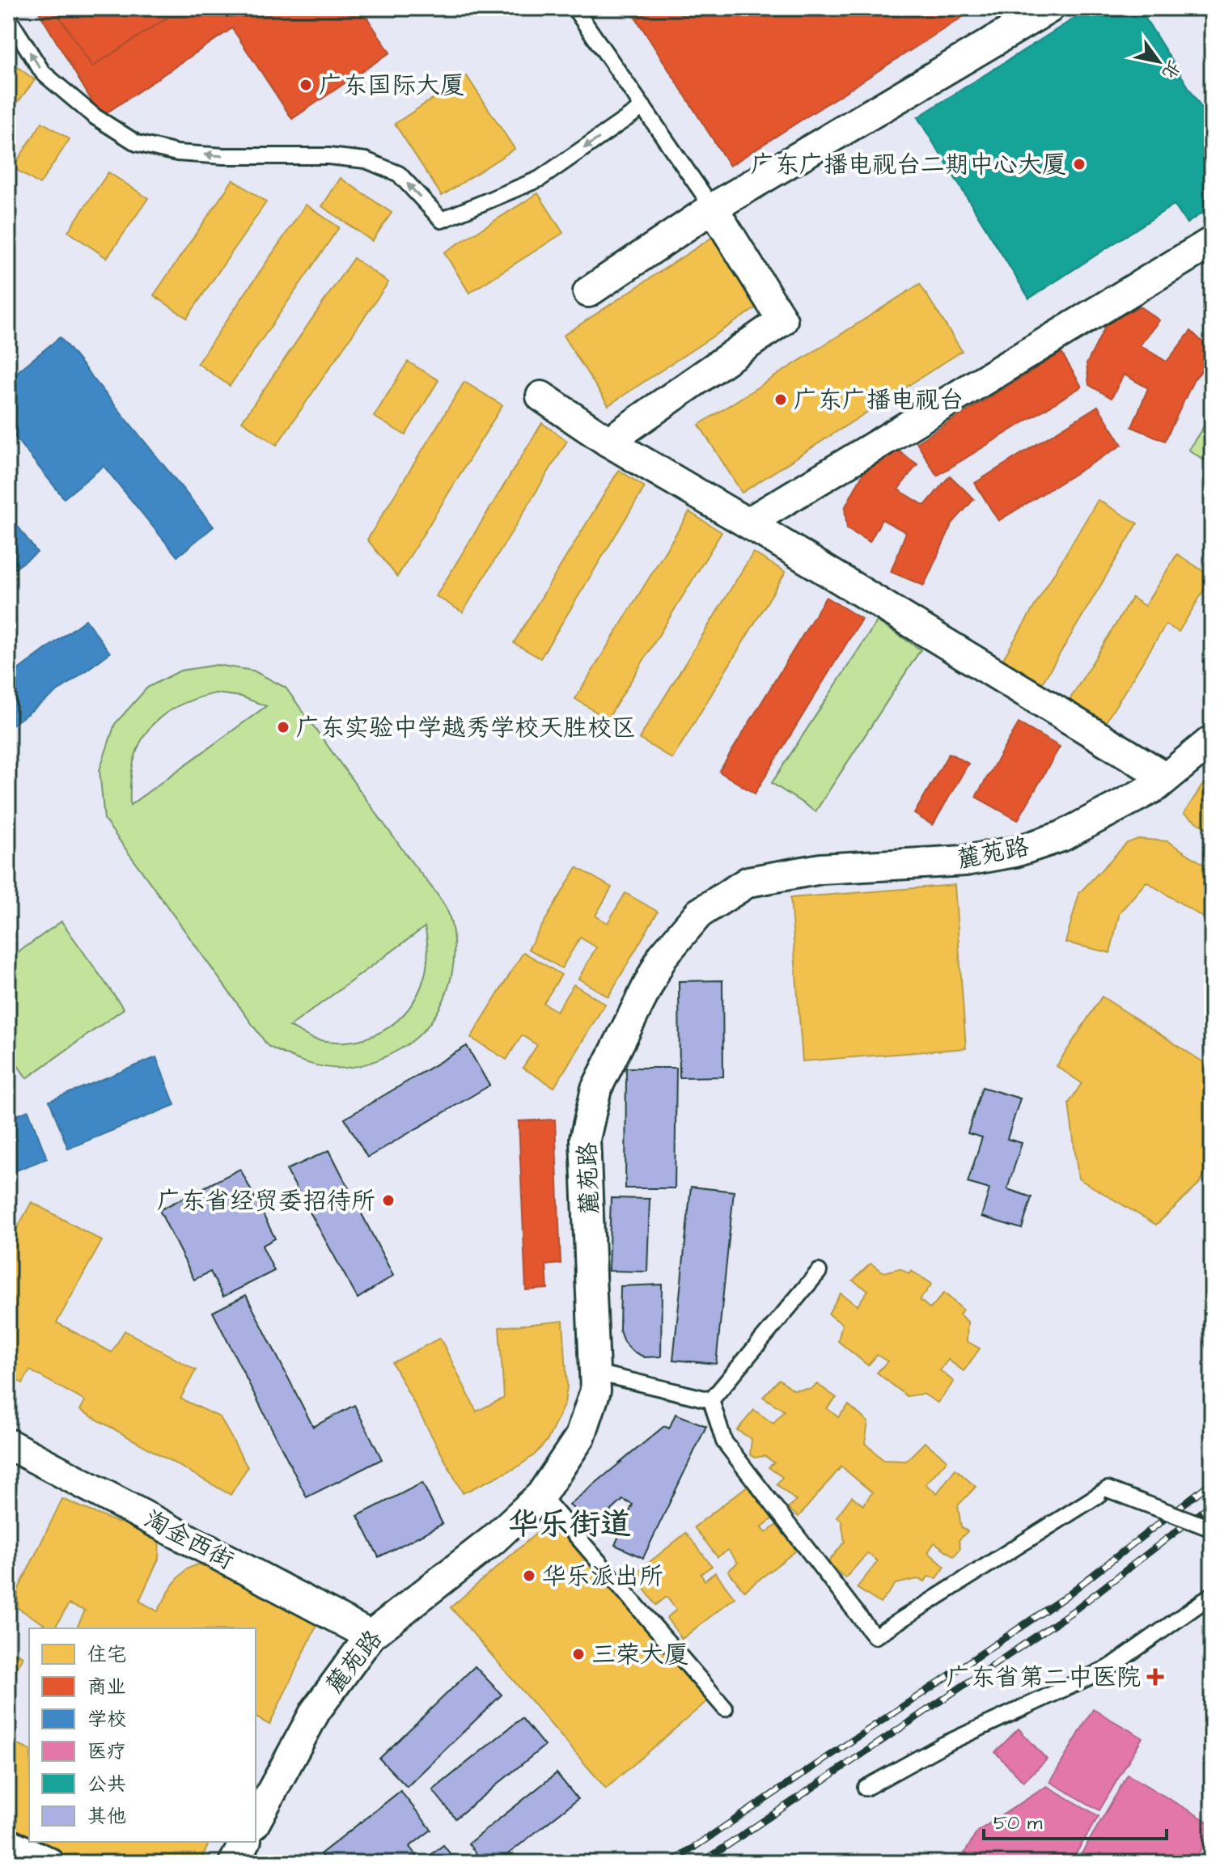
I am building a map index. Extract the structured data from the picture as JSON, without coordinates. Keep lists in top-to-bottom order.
{
  "streets": {
    "street": ["麓苑路", "淘金西街"]
  },
  "crossings": [
    ["麓苑路", "淘金西街"]
  ],
  "districts": ["华乐街道"],
  "places": {
    "other": [
      "广东国际大厦",
      "广东广播电视台二期中心大厦",
      "广东广播电视台",
      "广东实验中学越秀学校天胜校区",
      "广东省经贸委招待所",
      "华乐派出所",
      "三荣大厦"
    ],
    "health": ["广东省第二中医院"]
  },
  "legend": [
    "住宅",
    "商业",
    "学校",
    "医疗",
    "公共",
    "其他"
  ],
  "scale_bar": "50 m",
  "north": "bottom right"
}
